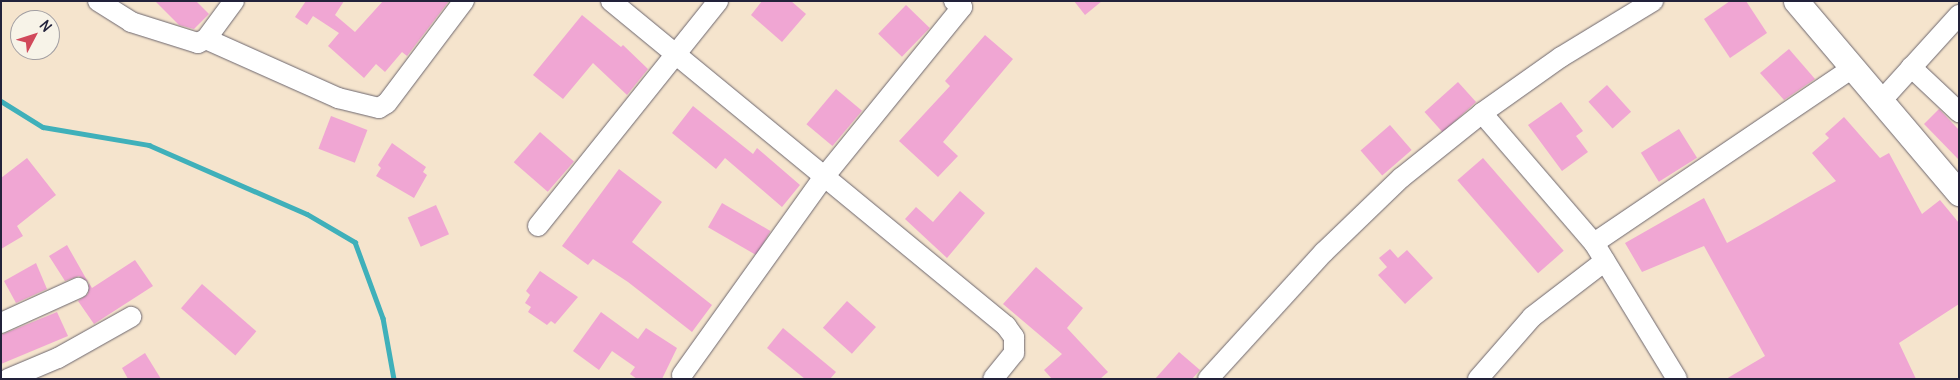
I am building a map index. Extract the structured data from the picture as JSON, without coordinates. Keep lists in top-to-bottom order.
{
  "north": "top right"
}
